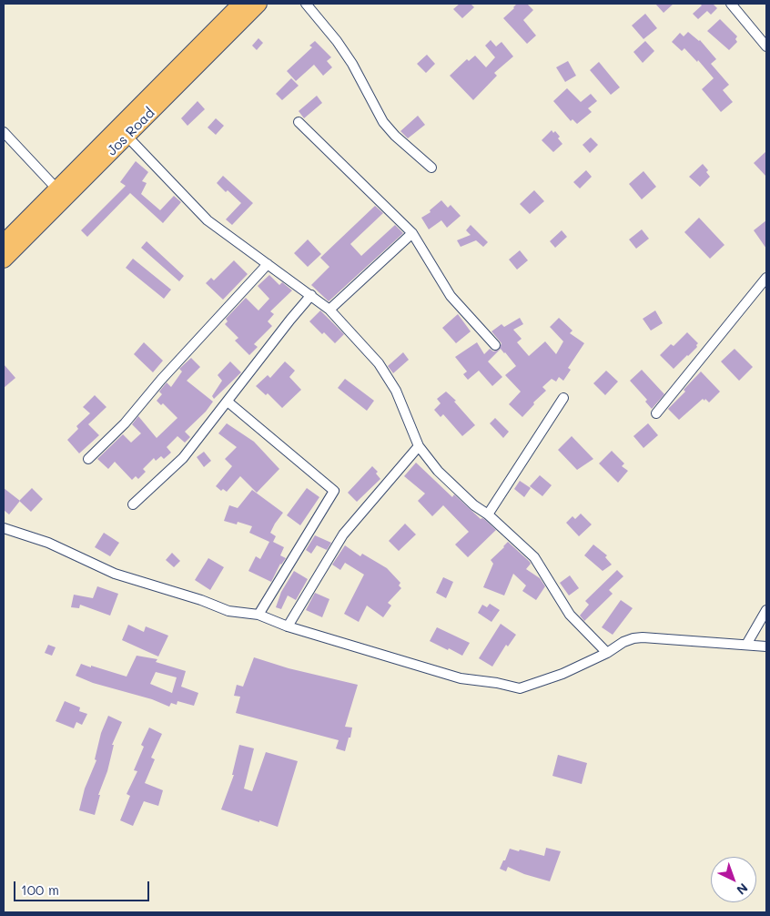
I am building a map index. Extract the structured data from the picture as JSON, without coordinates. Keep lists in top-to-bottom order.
{
  "streets": {
    "highway": ["Jos Road"]
  },
  "scale_bar": "100 m",
  "north": "bottom right"
}
